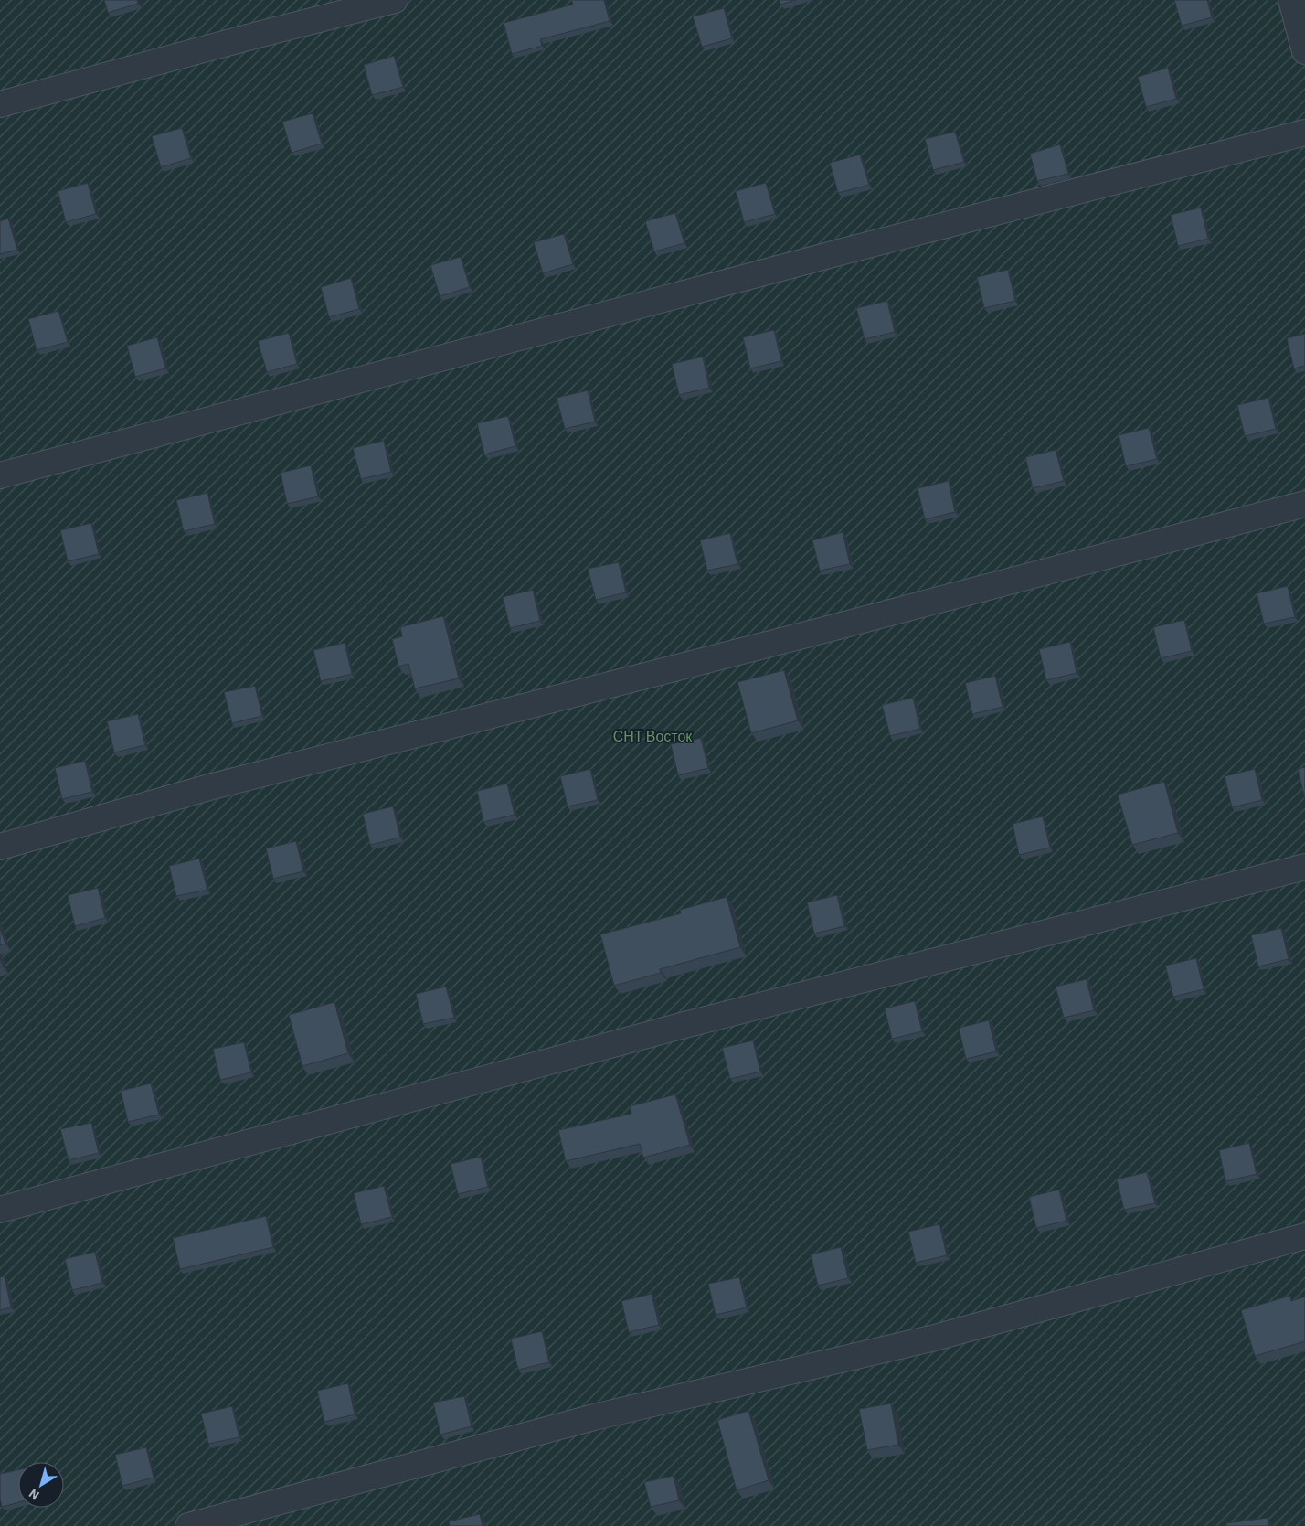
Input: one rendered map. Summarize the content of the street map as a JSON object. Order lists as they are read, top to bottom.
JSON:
{
  "parks": ["СНТ Восток"],
  "north": "bottom left"
}
